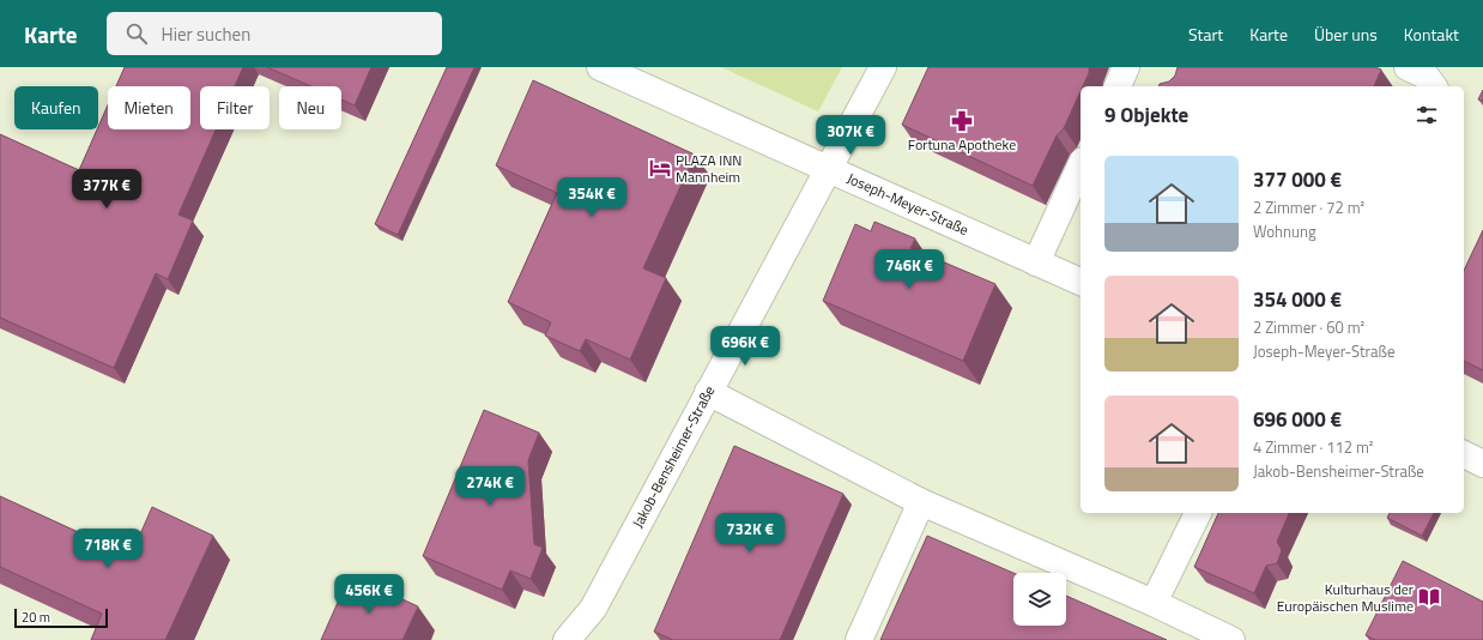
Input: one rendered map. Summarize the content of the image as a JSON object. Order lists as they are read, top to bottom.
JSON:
{
  "streets": {
    "street": ["Joseph-Meyer-Straße", "Jakob-Bensheimer-Straße"]
  },
  "crossings": [
    ["Joseph-Meyer-Straße", "Jakob-Bensheimer-Straße"]
  ],
  "places": {
    "pharmacy": ["Fortuna Apotheke"],
    "hotel": ["PLAZA INN Mannheim"],
    "library": ["Kulturhaus der Europäischen Muslime"]
  },
  "scale_bar": "20 m",
  "page": {
    "header": "Karte",
    "search": "Hier suchen",
    "nav": [
      "Start",
      "Karte",
      "Über uns",
      "Kontakt"
    ],
    "chip": [
      "Kaufen",
      "Mieten",
      "Filter",
      "Neu"
    ],
    "heading": "9 Objekte",
    "price": [
      "307K €",
      "377K €",
      "354K €",
      "746K €",
      "696K €",
      "274K €",
      "732K €",
      "718K €",
      "456K €"
    ],
    "list": [
      {
        "name": "377 000 €",
        "note": "2 Zimmer · 72 m² · Wohnung"
      },
      {
        "name": "354 000 €",
        "note": "2 Zimmer · 60 m² · Joseph-Meyer-Straße"
      },
      {
        "name": "696 000 €",
        "note": "4 Zimmer · 112 m² · Jakob-Bensheimer-Straße"
      }
    ],
    "scale": "20 m"
  }
}
